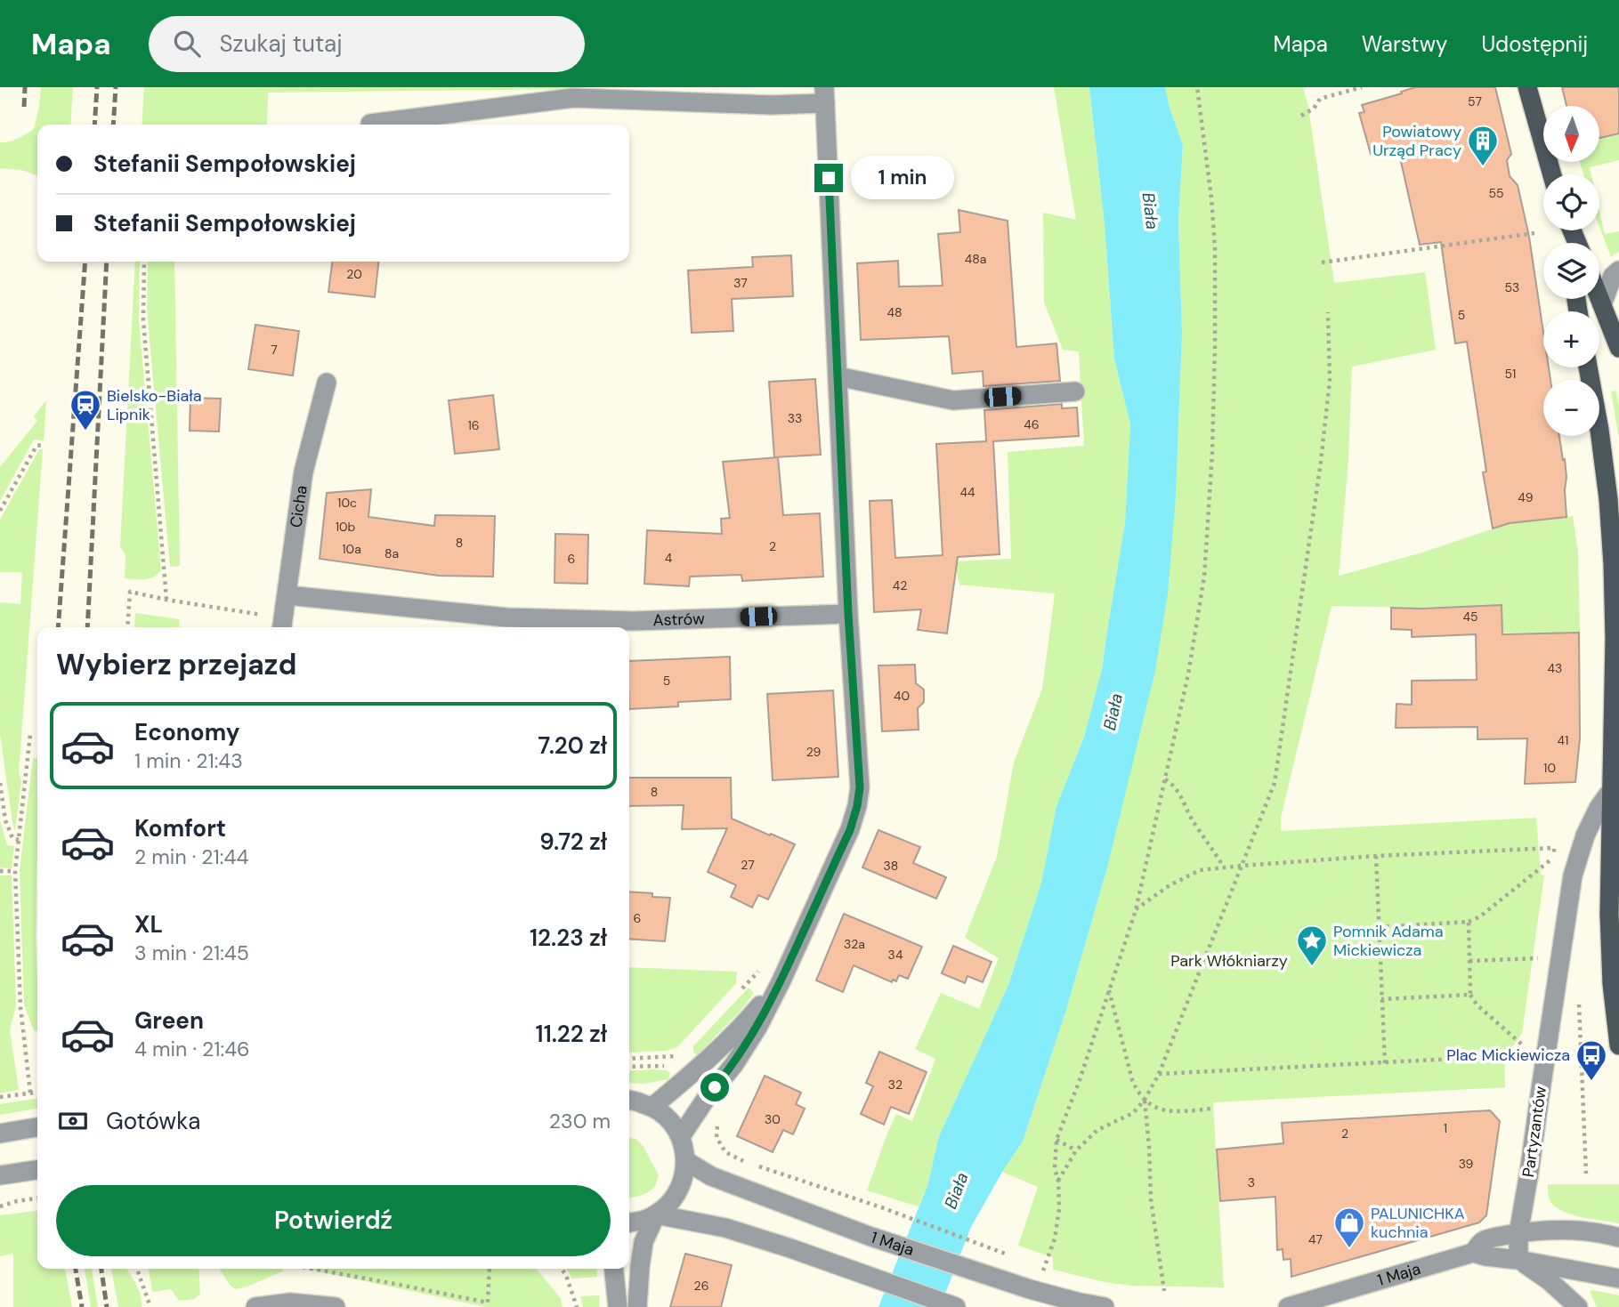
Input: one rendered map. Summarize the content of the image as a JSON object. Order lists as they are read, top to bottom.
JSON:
{
  "streets": {
    "street": [
      "Cicha",
      "Astrów",
      "Partyzantów",
      "1 Maja"
    ]
  },
  "crossings": [
    ["Cicha", "Astrów"],
    ["Partyzantów", "1 Maja"]
  ],
  "water": ["Biała"],
  "parks": ["Park Włókniarzy"],
  "places": {
    "building": ["Powiatowy Urząd Pracy"],
    "station": ["Bielsko-Biała Lipnik"],
    "place": ["Pomnik Adama Mickiewicza"],
    "bus stop": ["Plac Mickiewicza"],
    "shop": ["PALUNICHKA kuchnia"]
  },
  "house_numbers": [
    "57",
    "55",
    "48a",
    "20",
    "37",
    "53",
    "48",
    "5",
    "7",
    "51",
    "33",
    "46",
    "16",
    "44",
    "49",
    "10c",
    "10b",
    "8",
    "2",
    "10a",
    "8a",
    "4",
    "6",
    "42",
    "45",
    "43",
    "5",
    "40",
    "41",
    "29",
    "10",
    "8",
    "27",
    "38",
    "6",
    "32a",
    "34",
    "32",
    "30",
    "1",
    "2",
    "39",
    "3",
    "47",
    "26"
  ],
  "north": "bottom",
  "page": {
    "header": "Mapa",
    "search": "Szukaj tutaj",
    "nav": ["Mapa", "Warstwy", "Udostępnij"],
    "map_buttons": ["+", "−"],
    "banner": ["Stefanii Sempołowskiej", "Stefanii Sempołowskiej"],
    "bubble": "1 min",
    "heading": "Wybierz przejazd",
    "list": [
      {
        "name": "Economy",
        "note": "1 min · 21:43",
        "value": "7.20 zł"
      },
      {
        "name": "Komfort",
        "note": "2 min · 21:44",
        "value": "9.72 zł"
      },
      {
        "name": "XL",
        "note": "3 min · 21:45",
        "value": "12.23 zł"
      },
      {
        "name": "Green",
        "note": "4 min · 21:46",
        "value": "11.22 zł"
      }
    ],
    "pay": ["Gotówka", "230 m"],
    "buttons": "Potwierdź"
  }
}
